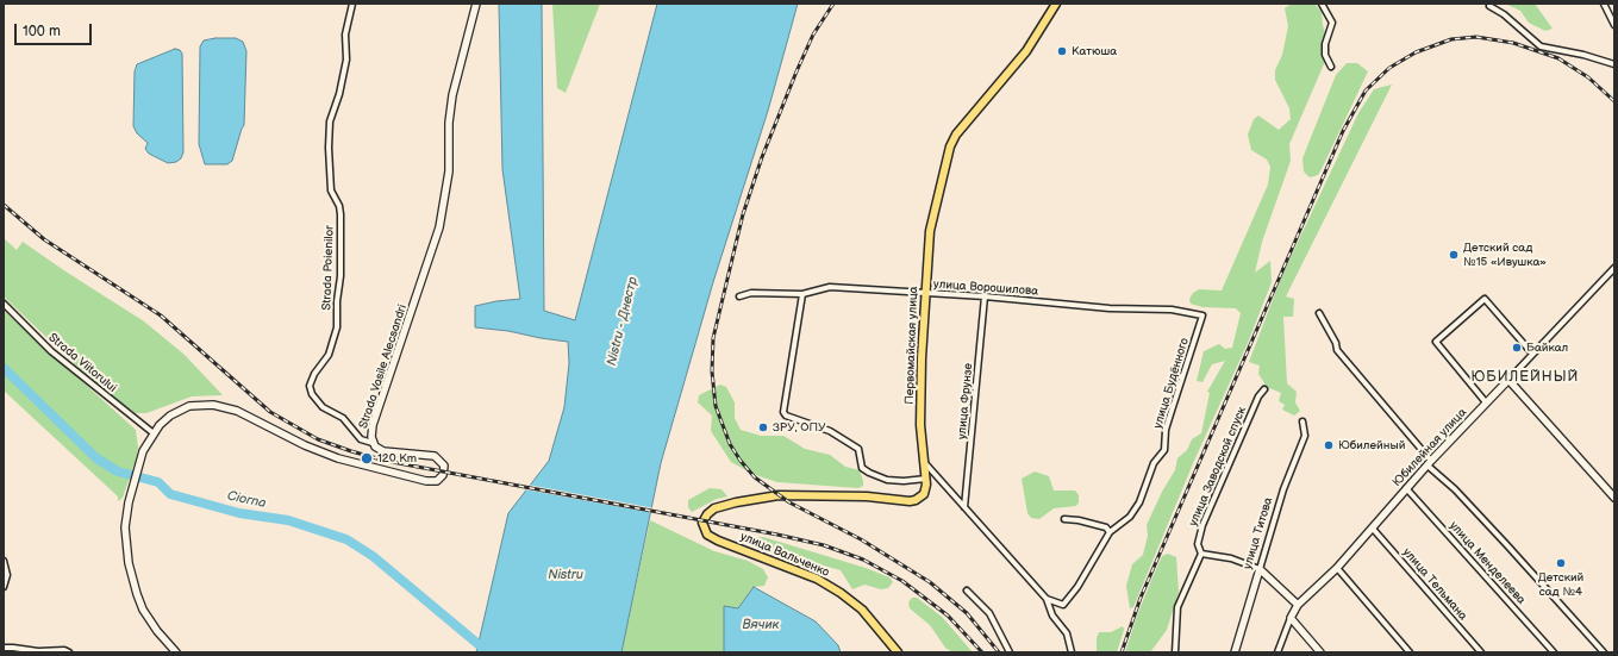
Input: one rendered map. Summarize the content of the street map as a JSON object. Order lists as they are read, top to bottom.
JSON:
{
  "streets": {
    "main road": [
      "Первомайская улица",
      "Strada Vasile Alecsandri",
      "Юбилейная улица",
      "улица Титова",
      "улица Вальченко"
    ],
    "street": [
      "Strada Poienilor",
      "улица Ворошилова",
      "Strada Viitorului",
      "улица Будённого",
      "улица Фрунзе",
      "улица Заводской спуск",
      "улица Менделеева",
      "улица Тельмана"
    ]
  },
  "crossings": [
    ["Strada Poienilor", "Strada Vasile Alecsandri"],
    ["улица Ворошилова", "Первомайская улица"],
    ["улица Ворошилова", "улица Будённого"],
    ["улица Ворошилова", "улица Фрунзе"],
    ["Первомайская улица", "улица Вальченко"],
    ["Strada Viitorului", "Strada Vasile Alecsandri"],
    ["Юбилейная улица", "улица Менделеева"],
    ["Юбилейная улица", "улица Тельмана"]
  ],
  "districts": ["ЮБИЛЕЙНЫЙ"],
  "water": [
    "Nistru - Днестр",
    "Ciorna",
    "Nistru",
    "Вячик"
  ],
  "places": [
    "Катюша",
    "Детский сад №15 «Ивушка»",
    "Байкал",
    "ЗРУ, ОПУ",
    "Юбилейный",
    "120 Km",
    "Детский сад №4"
  ],
  "scale_bar": "100 m"
}
